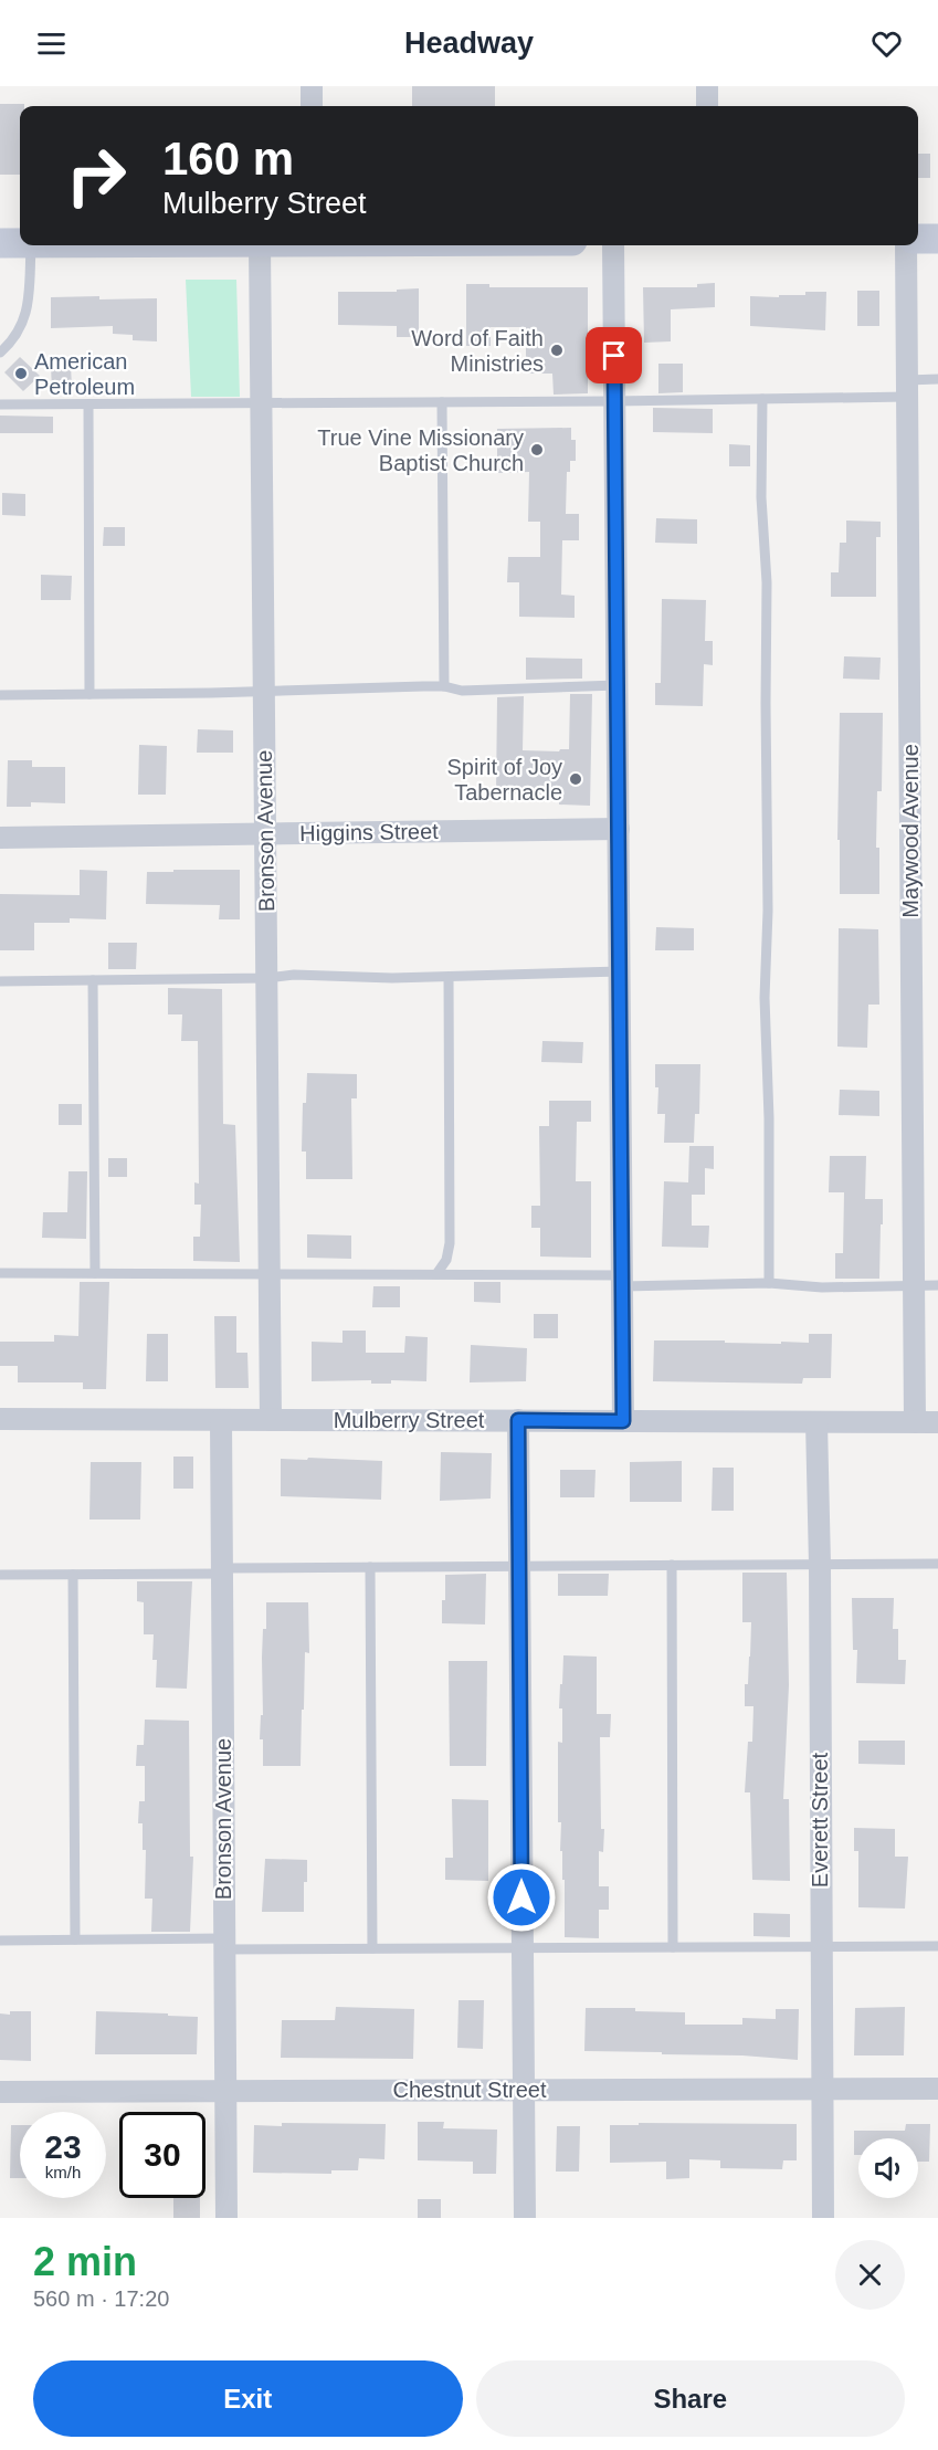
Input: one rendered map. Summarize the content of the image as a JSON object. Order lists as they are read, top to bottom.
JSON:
{
  "streets": {
    "street": [
      "Bronson Avenue",
      "Maywood Avenue",
      "Higgins Street",
      "Mulberry Street",
      "Everett Street",
      "Chestnut Street"
    ]
  },
  "crossings": [
    ["Bronson Avenue", "Higgins Street"],
    ["Bronson Avenue", "Mulberry Street"],
    ["Bronson Avenue", "Chestnut Street"],
    ["Maywood Avenue", "Mulberry Street"],
    ["Mulberry Street", "Everett Street"],
    ["Everett Street", "Chestnut Street"]
  ],
  "places": [
    "Word of Faith Ministries",
    "American Petroleum",
    "True Vine Missionary Baptist Church",
    "Spirit of Joy Tabernacle"
  ],
  "page": {
    "header": "Headway",
    "turn": ["160 m", "Mulberry Street"],
    "speed": "23 km/h",
    "limit": "30",
    "heading": ["2 min", "560 m · 17:20"],
    "buttons": ["Exit", "Share"]
  }
}
